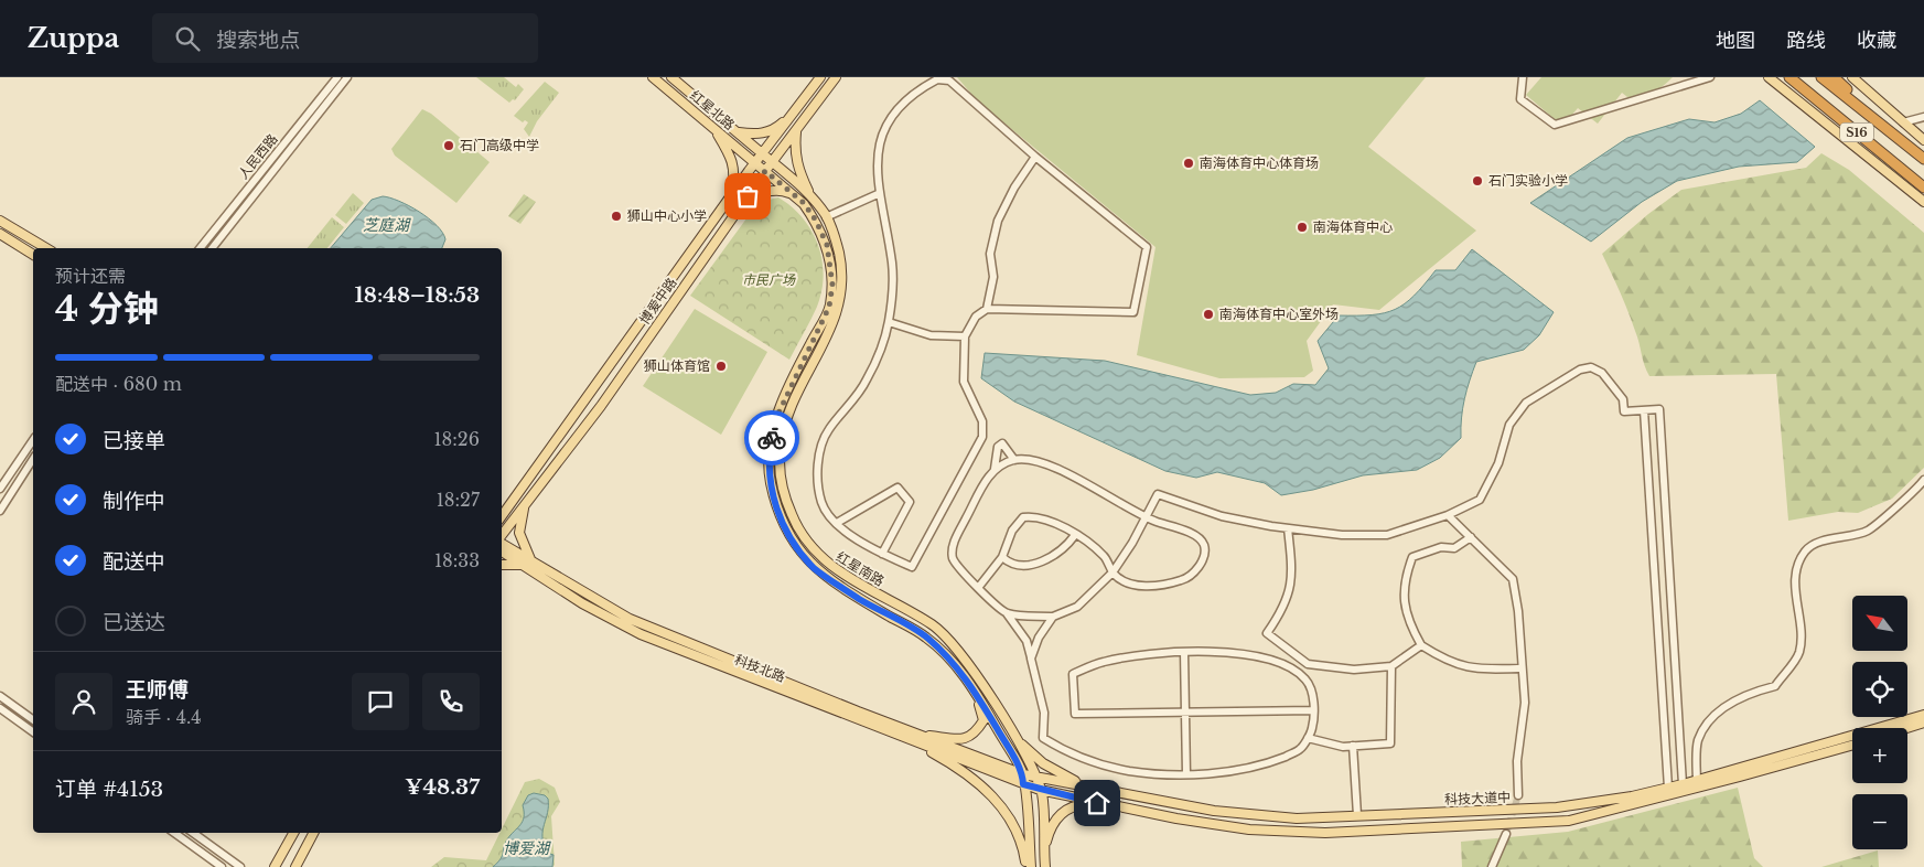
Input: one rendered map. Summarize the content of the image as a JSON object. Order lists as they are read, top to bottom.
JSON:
{
  "streets": {
    "highway": ["S16"],
    "main road": [
      "红星北路",
      "博爱中路",
      "红星南路",
      "科技北路",
      "科技大道中"
    ],
    "street": ["人民西路"]
  },
  "crossings": [
    ["红星北路", "博爱中路"],
    ["红星北路", "红星南路"],
    ["博爱中路", "红星南路"],
    ["红星南路", "科技大道中"],
    ["科技北路", "科技大道中"]
  ],
  "water": ["芝庭湖", "博爱湖"],
  "parks": ["市民广场"],
  "places": [
    "石门高级中学",
    "南海体育中心体育场",
    "石门实验小学",
    "狮山中心小学",
    "南海体育中心",
    "南海体育中心室外场",
    "狮山体育馆"
  ],
  "north": "top left",
  "page": {
    "header": "Zuppa",
    "search": "搜索地点",
    "nav": ["地图", "路线", "收藏"],
    "heading": ["4 分钟", "预计还需", "18:48–18:53"],
    "panel": [
      "王师傅",
      "骑手 · 4.4",
      "订单 #4153",
      "¥48.37"
    ],
    "bar": "配送中 · 680 m",
    "list": [
      ["已接单", "18:26"],
      ["制作中", "18:27"],
      ["配送中", "18:33"],
      "已送达"
    ],
    "map_buttons": ["+", "−"]
  }
}
